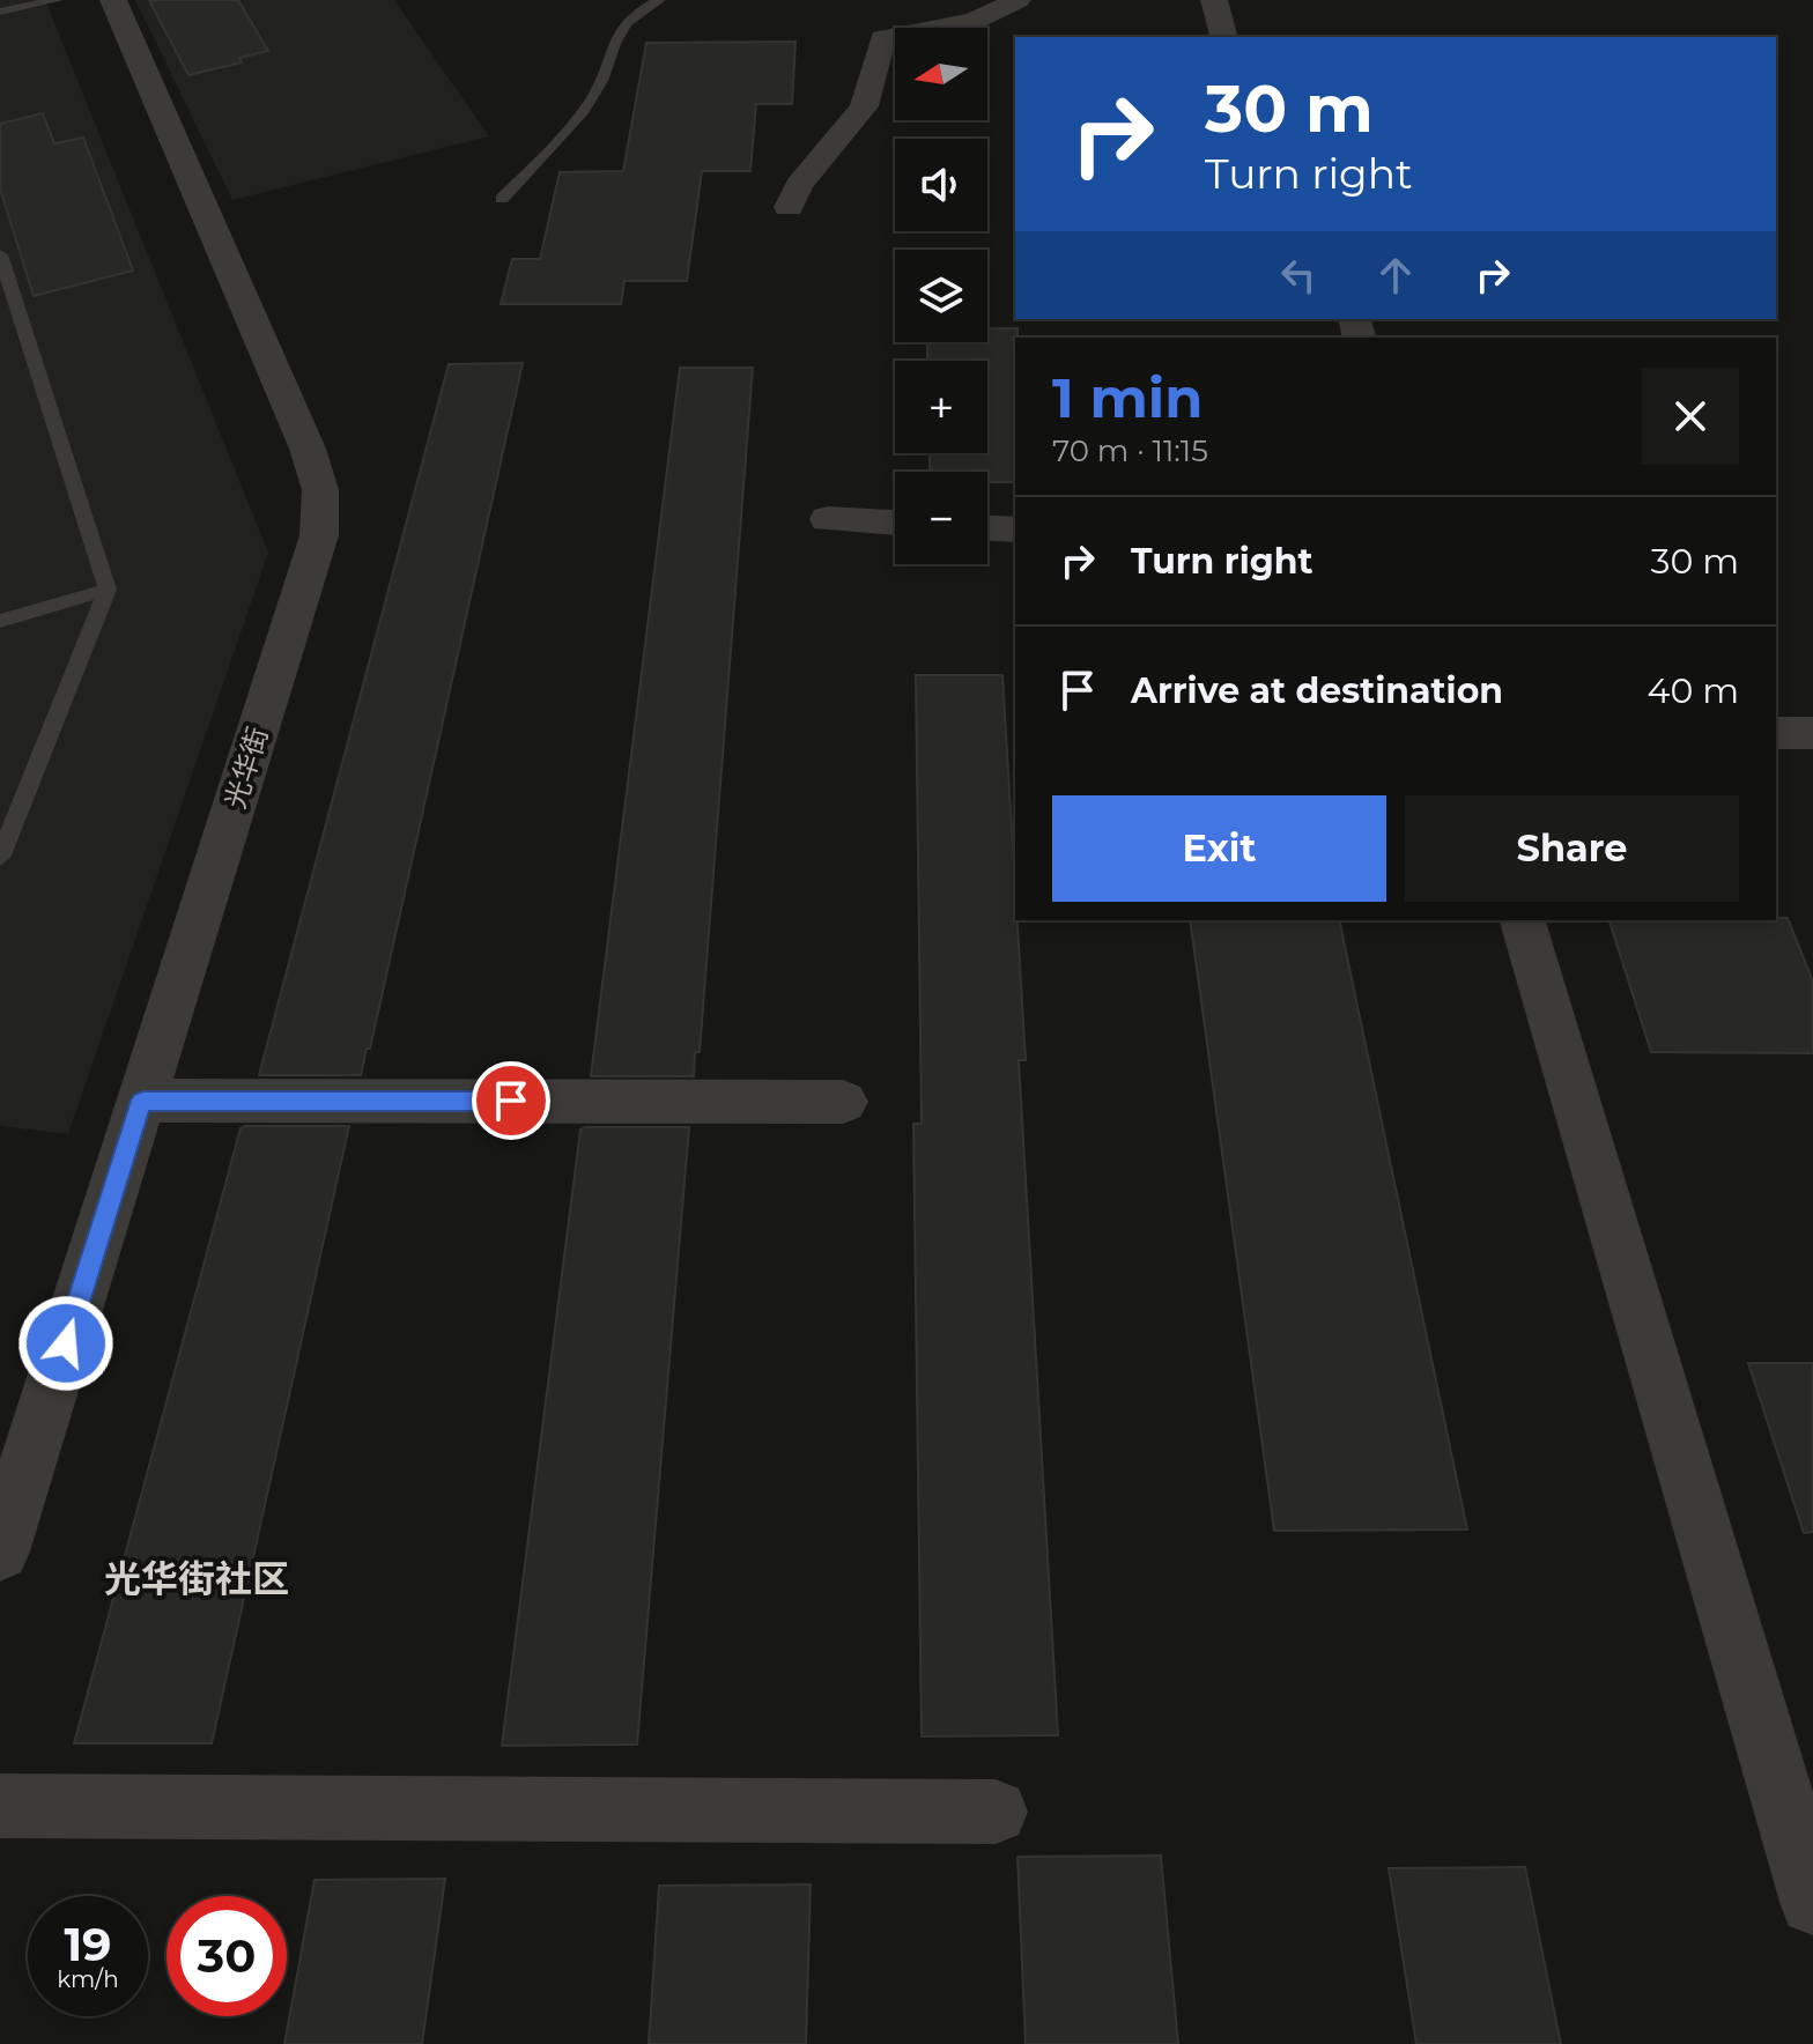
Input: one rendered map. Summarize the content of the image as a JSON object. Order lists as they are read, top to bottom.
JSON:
{
  "streets": {
    "street": ["光华街"]
  },
  "districts": ["光华街社区"],
  "north": "left",
  "page": {
    "map_buttons": ["+", "−"],
    "turn": ["30 m", "Turn right"],
    "heading": ["1 min", "70 m · 11:15"],
    "list": [
      {
        "name": "Turn right",
        "value": "30 m"
      },
      {
        "name": "Arrive at destination",
        "value": "40 m"
      }
    ],
    "buttons": ["Exit", "Share"],
    "speed": "19 km/h",
    "limit": "30"
  }
}
